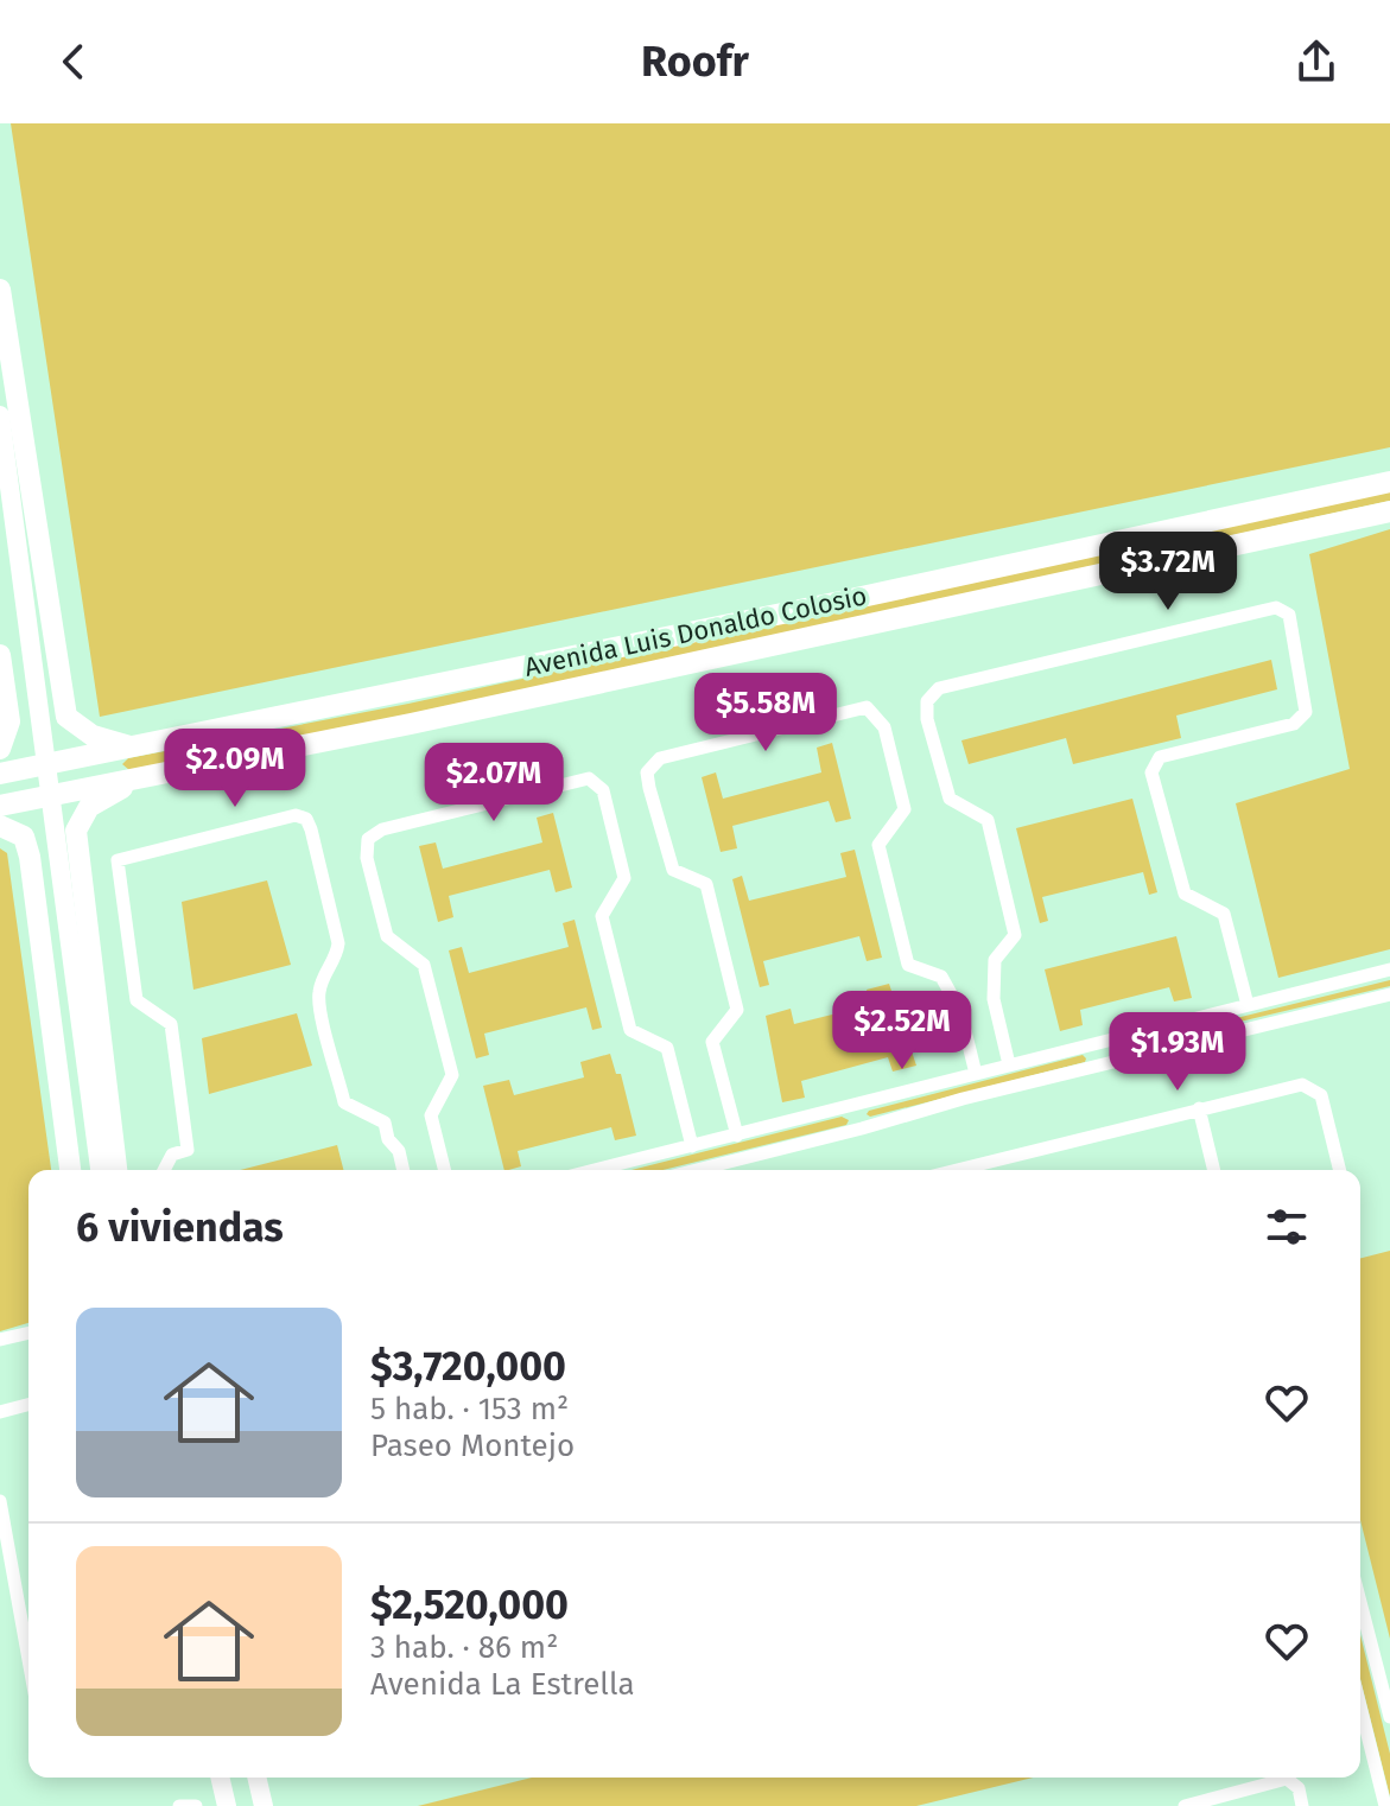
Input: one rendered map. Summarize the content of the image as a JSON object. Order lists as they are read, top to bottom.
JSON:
{
  "streets": {
    "main road": ["Avenida Luis Donaldo Colosio"]
  },
  "page": {
    "header": "Roofr",
    "price": [
      "$3.72M",
      "$5.58M",
      "$2.09M",
      "$2.07M",
      "$2.52M",
      "$1.93M"
    ],
    "heading": "6 viviendas",
    "list": [
      {
        "name": "$3,720,000",
        "note": "5 hab. · 153 m² · Paseo Montejo"
      },
      {
        "name": "$2,520,000",
        "note": "3 hab. · 86 m² · Avenida La Estrella"
      }
    ]
  }
}
